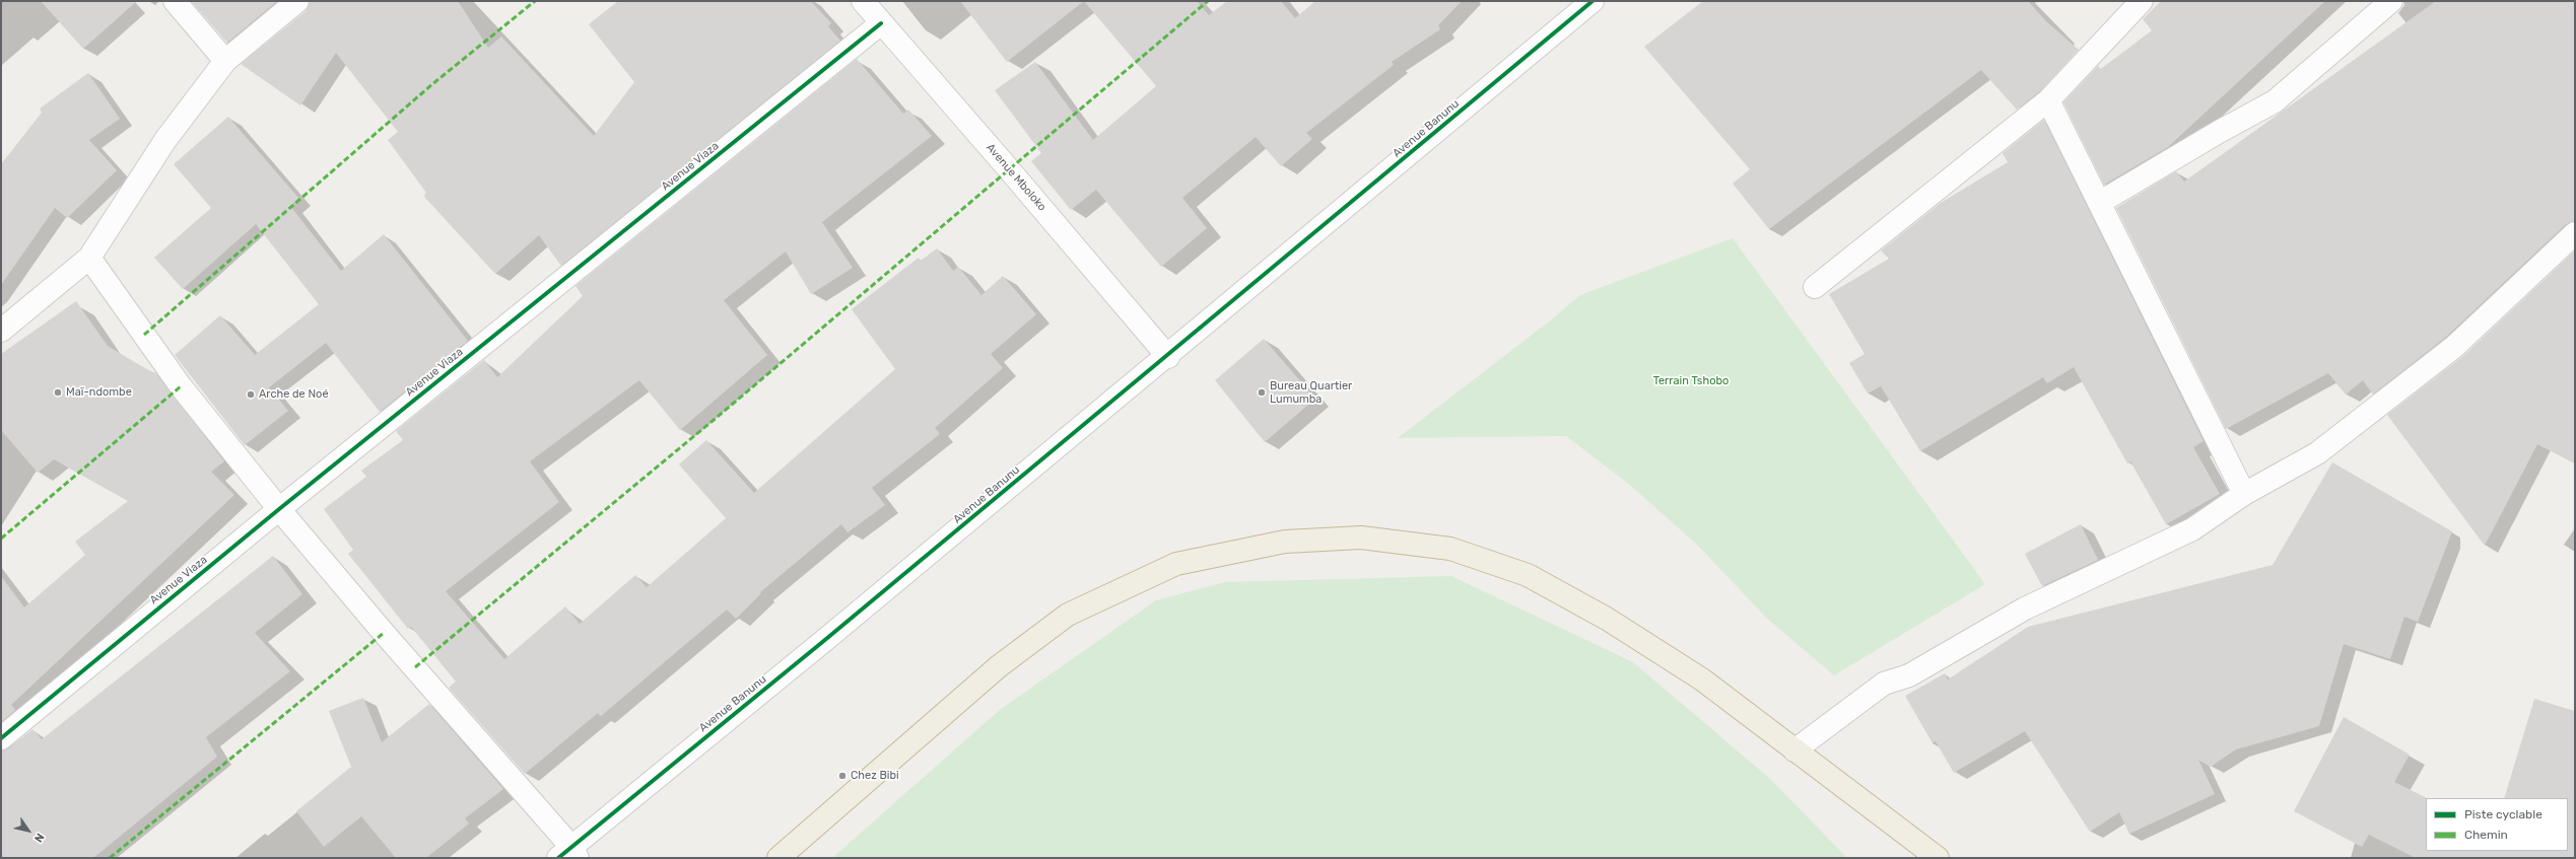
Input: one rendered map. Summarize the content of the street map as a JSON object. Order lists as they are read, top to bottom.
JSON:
{
  "streets": {
    "street": ["Avenue Banunu", "Avenue Viaza", "Avenue Mboloko"]
  },
  "crossings": [
    ["Avenue Banunu", "Avenue Mboloko"],
    ["Avenue Viaza", "Avenue Mboloko"]
  ],
  "parks": ["Terrain Tshobo"],
  "places": [
    "Maï-ndombe",
    "Bureau Quartier Lumumba",
    "Arche de Noé",
    "Chez Bibi"
  ],
  "legend": ["Piste cyclable", "Chemin"],
  "north": "bottom right"
}
